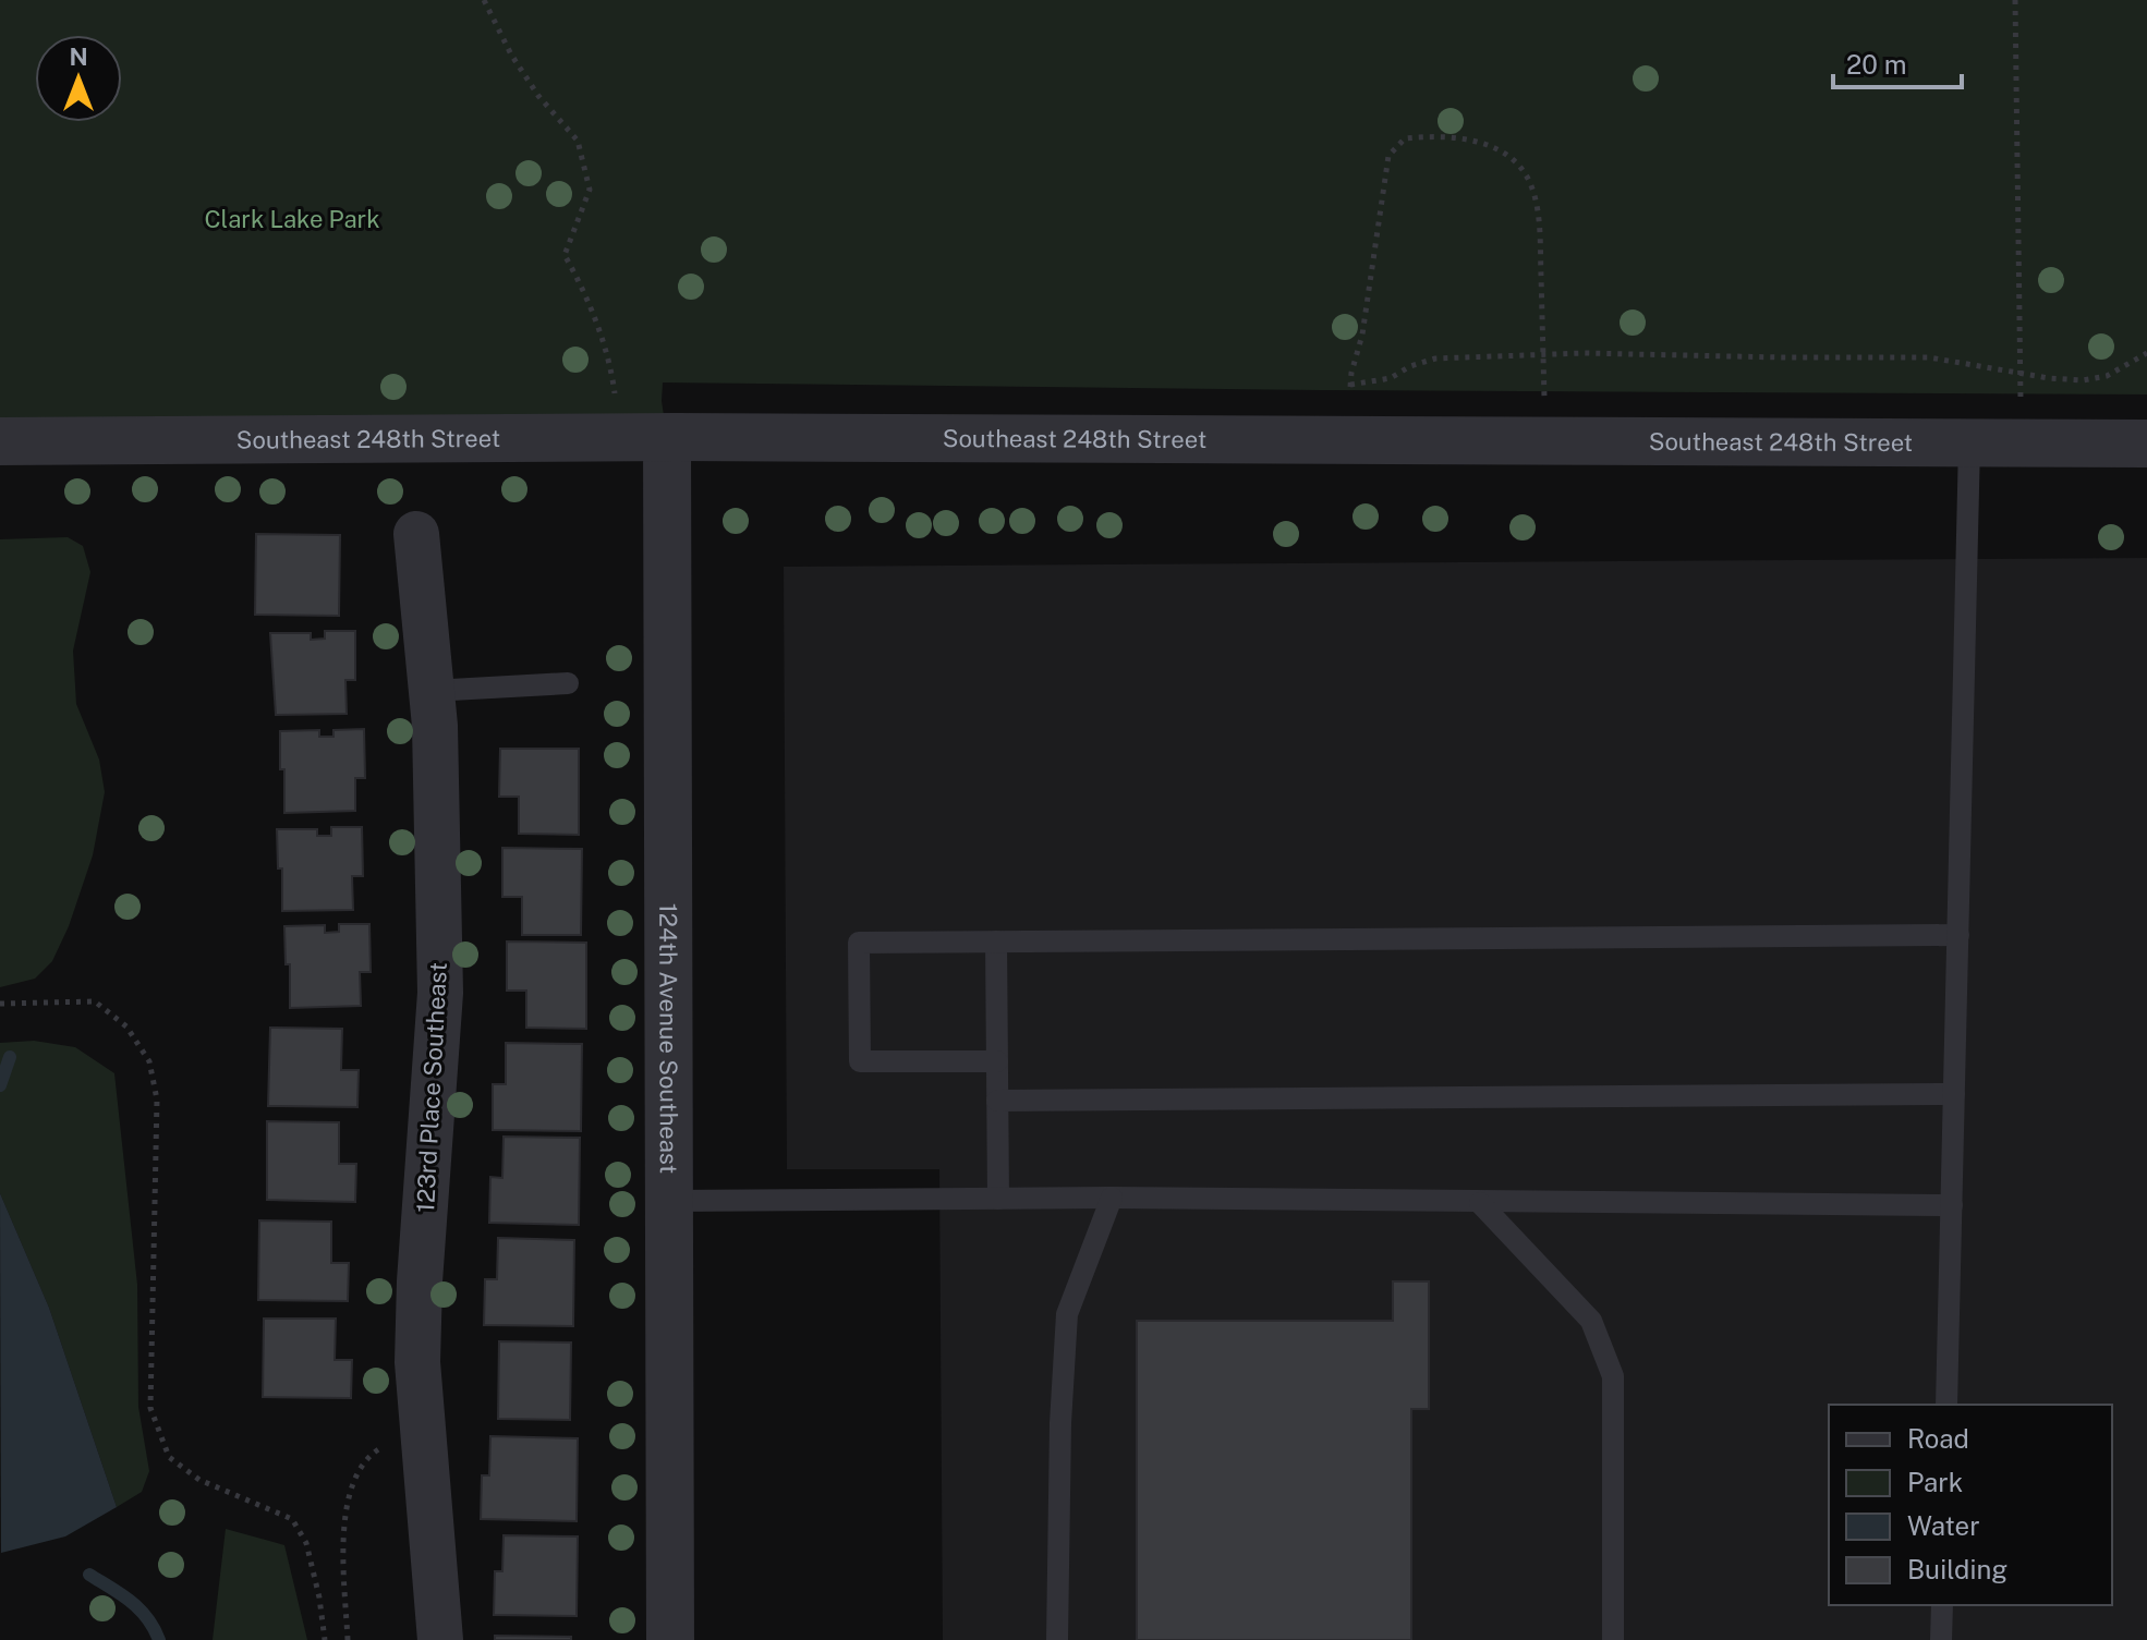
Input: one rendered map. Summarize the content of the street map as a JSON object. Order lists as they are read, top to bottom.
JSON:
{
  "streets": {
    "street": ["Southeast 248th Street", "124th Avenue Southeast", "123rd Place Southeast"]
  },
  "crossings": [
    ["Southeast 248th Street", "124th Avenue Southeast"]
  ],
  "parks": ["Clark Lake Park"],
  "legend": [
    "Road",
    "Park",
    "Water",
    "Building"
  ],
  "scale_bar": "20 m",
  "north": "top"
}
